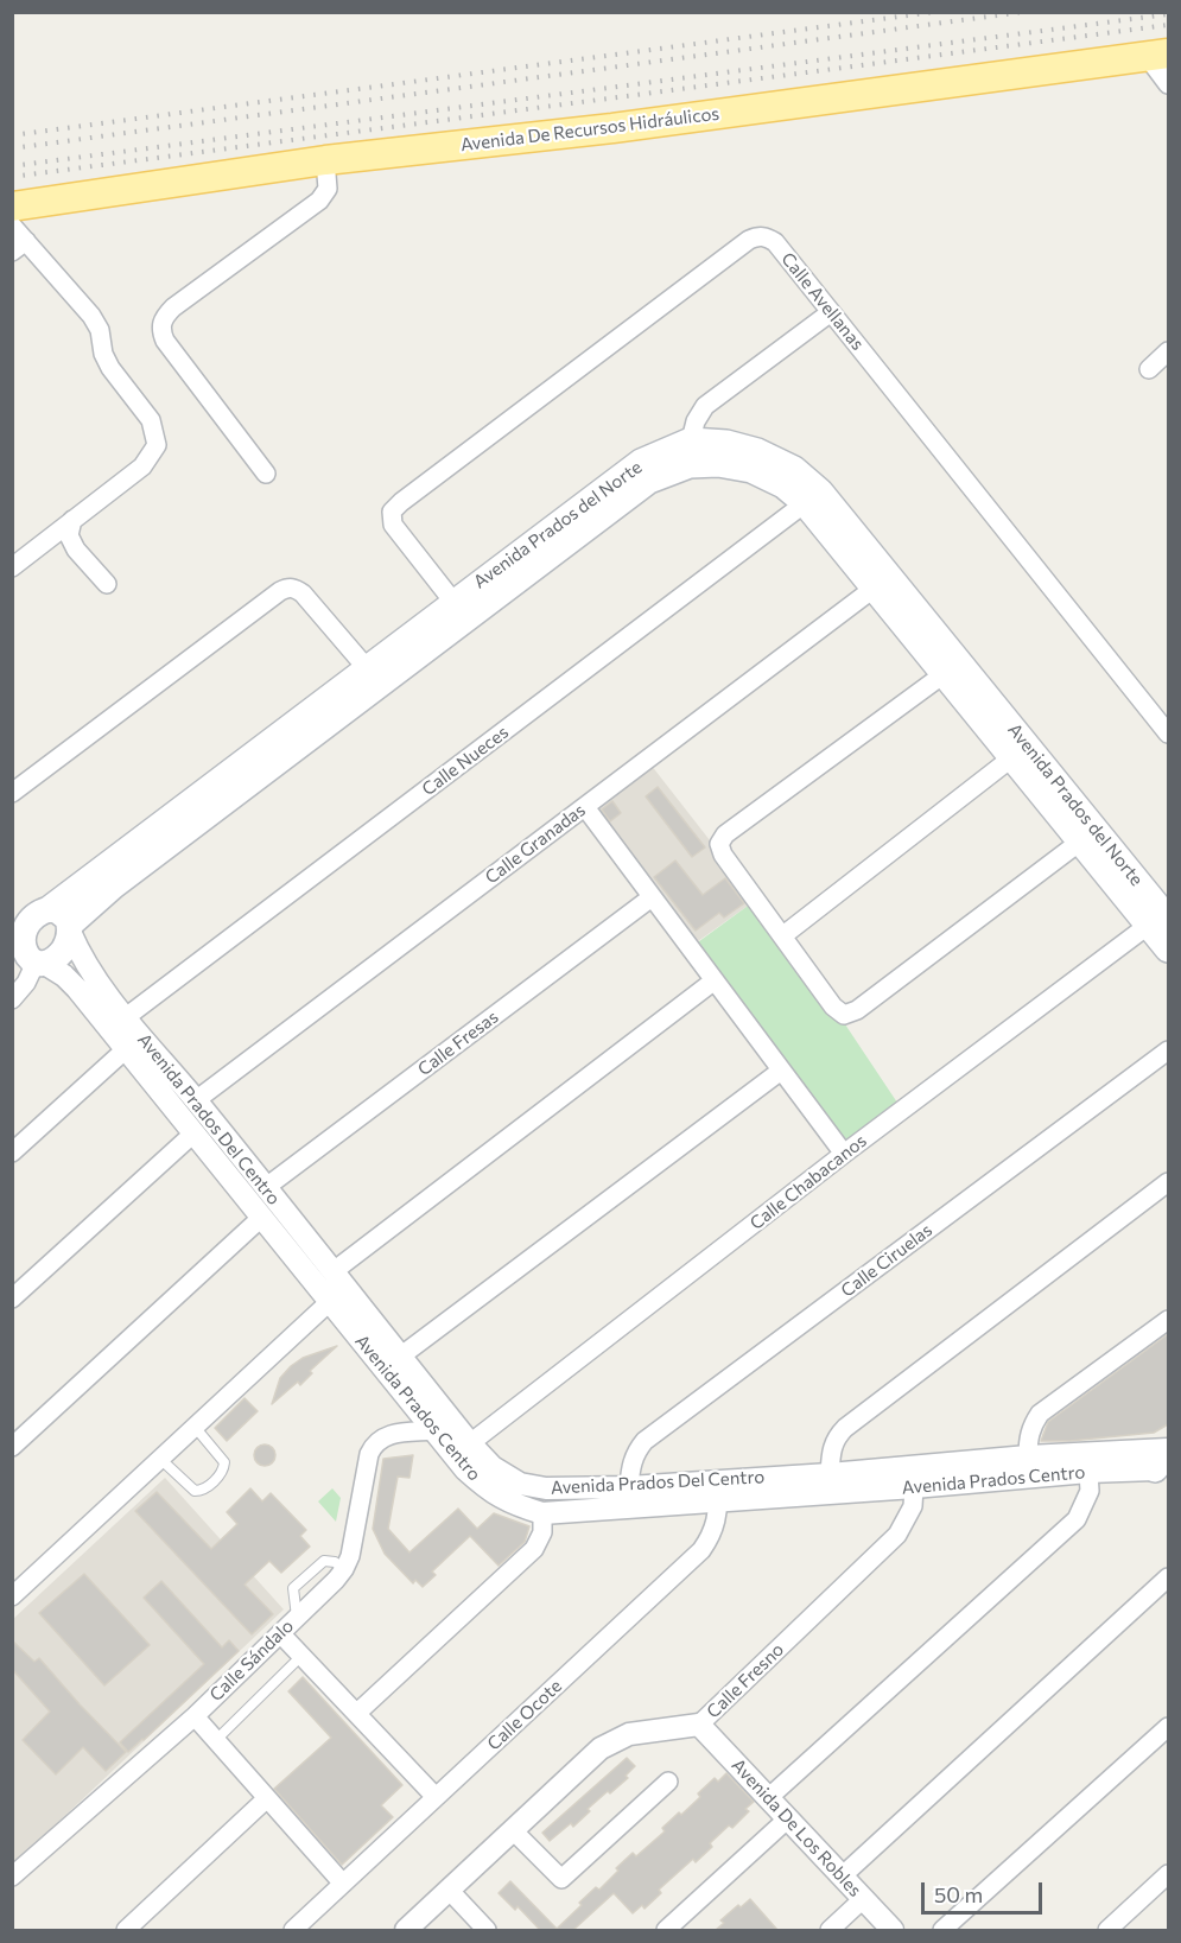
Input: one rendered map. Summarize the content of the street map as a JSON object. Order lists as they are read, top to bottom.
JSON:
{
  "streets": {
    "main road": ["Avenida De Recursos Hidráulicos", "Avenida Prados del Norte"],
    "street": [
      "Calle Avellanas",
      "Calle Nueces",
      "Calle Granadas",
      "Calle Fresas",
      "Avenida Prados Del Centro",
      "Calle Chabacanos",
      "Calle Ciruelas",
      "Avenida Prados Centro",
      "Calle Sándalo",
      "Calle Fresno",
      "Calle Ocote",
      "Avenida De Los Robles"
    ]
  },
  "crossings": [
    ["Calle Avellanas", "Avenida Prados del Norte"],
    ["Avenida Prados del Norte", "Calle Nueces"],
    ["Avenida Prados del Norte", "Calle Granadas"],
    ["Avenida Prados del Norte", "Avenida Prados Del Centro"],
    ["Avenida Prados del Norte", "Calle Chabacanos"],
    ["Avenida Prados del Norte", "Avenida Prados Centro"],
    ["Calle Nueces", "Avenida Prados Del Centro"],
    ["Calle Granadas", "Avenida Prados Del Centro"],
    ["Calle Fresas", "Avenida Prados Del Centro"],
    ["Avenida Prados Del Centro", "Calle Chabacanos"],
    ["Avenida Prados Del Centro", "Calle Ciruelas"],
    ["Avenida Prados Del Centro", "Avenida Prados Centro"],
    ["Avenida Prados Del Centro", "Calle Ocote"],
    ["Avenida Prados Centro", "Calle Sándalo"],
    ["Avenida Prados Centro", "Calle Fresno"],
    ["Avenida Prados Centro", "Calle Ocote"],
    ["Calle Fresno", "Avenida De Los Robles"]
  ],
  "scale_bar": "50 m"
}
